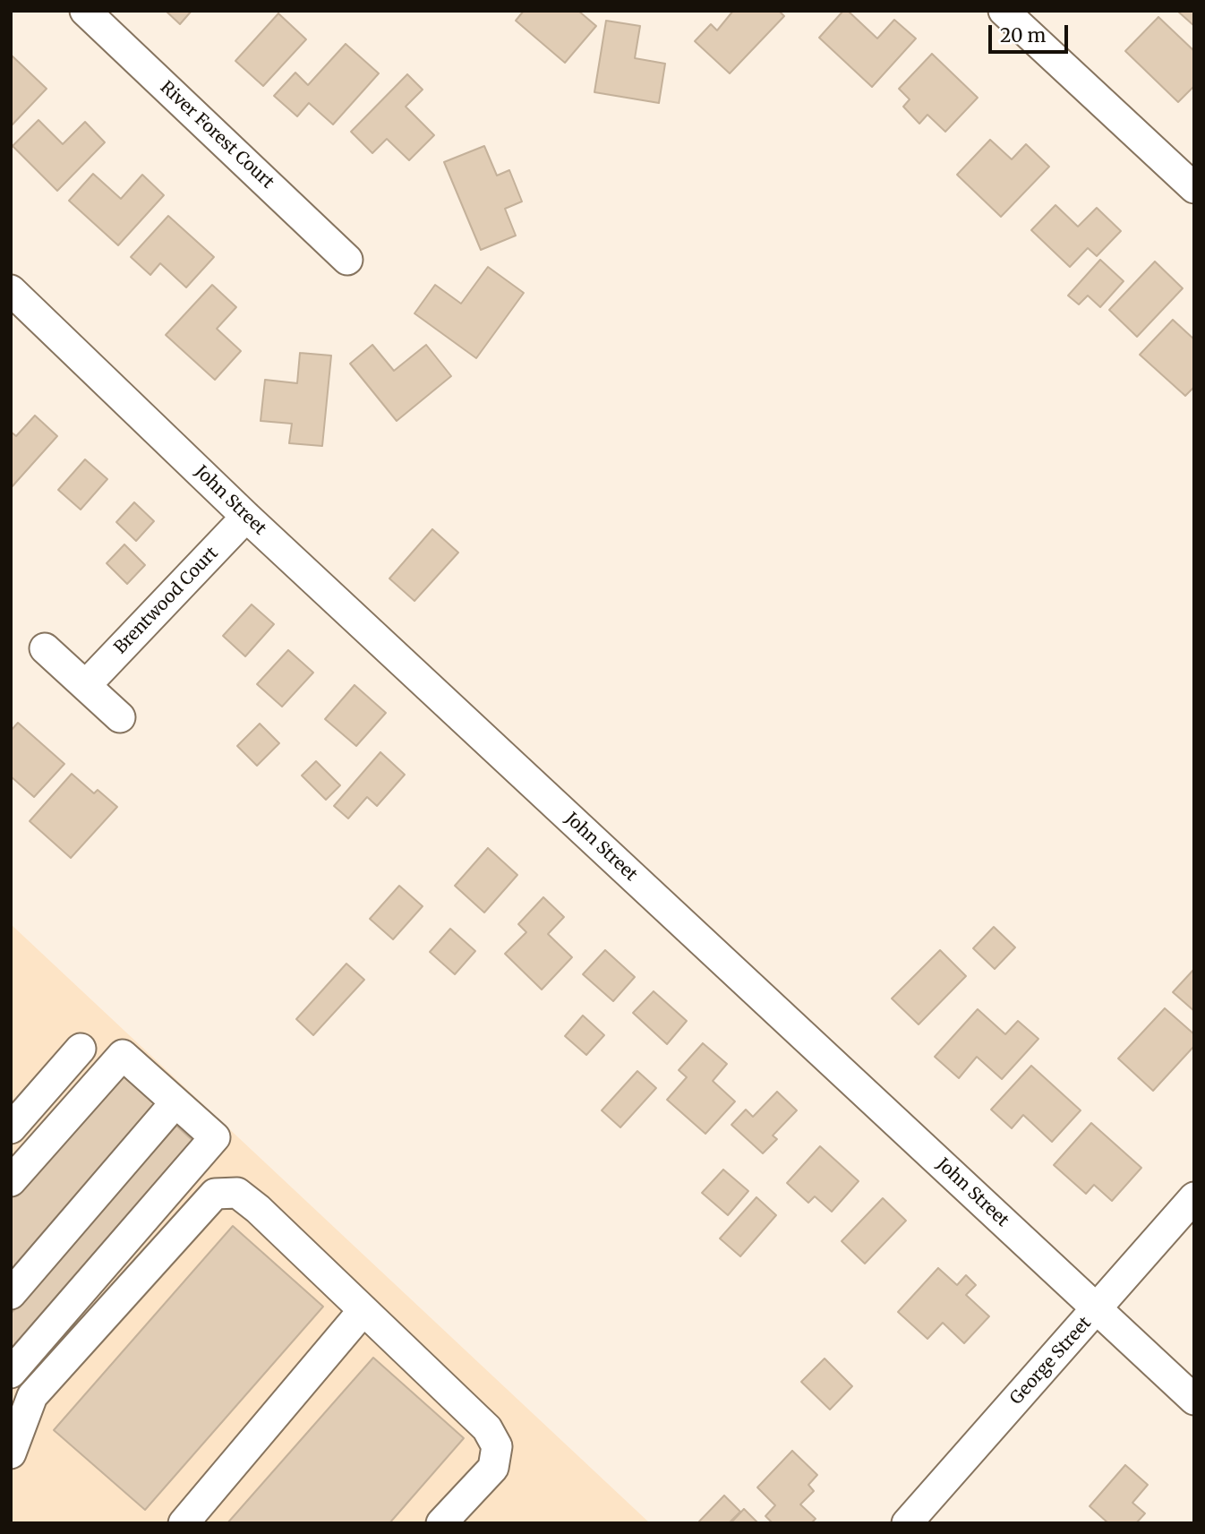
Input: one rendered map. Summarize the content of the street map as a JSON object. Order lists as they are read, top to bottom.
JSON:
{
  "streets": {
    "street": [
      "River Forest Court",
      "John Street",
      "Brentwood Court",
      "George Street"
    ]
  },
  "crossings": [
    ["John Street", "Brentwood Court"],
    ["John Street", "George Street"]
  ],
  "scale_bar": "20 m"
}
